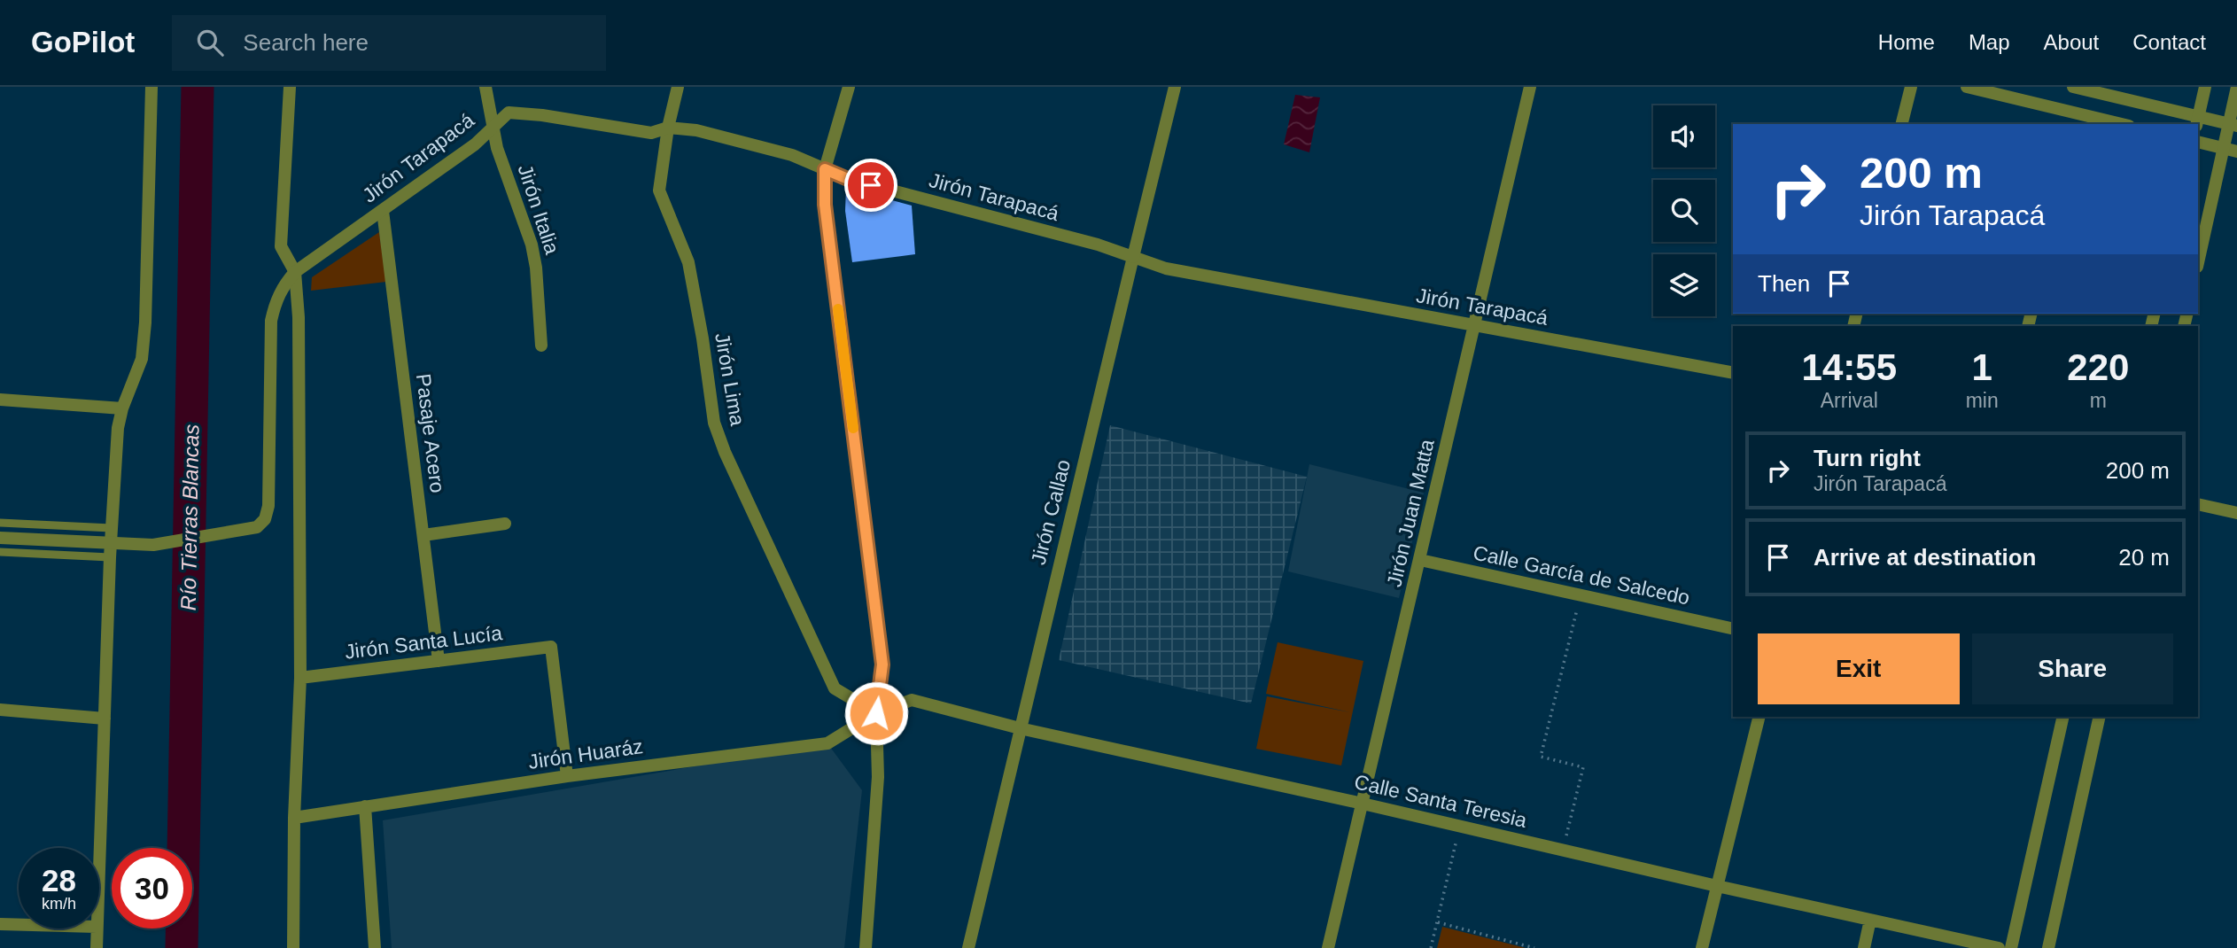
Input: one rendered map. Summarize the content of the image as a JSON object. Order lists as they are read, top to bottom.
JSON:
{
  "streets": {
    "street": [
      "Jirón Tarapacá",
      "Jirón Italia",
      "Jirón Lima",
      "Pasaje Acero",
      "Jirón Callao",
      "Jirón Juan Matta",
      "Calle García de Salcedo",
      "Jirón Santa Lucía",
      "Jirón Huaráz",
      "Calle Santa Teresia"
    ]
  },
  "crossings": [
    ["Jirón Tarapacá", "Jirón Italia"],
    ["Jirón Tarapacá", "Jirón Lima"],
    ["Jirón Tarapacá", "Pasaje Acero"],
    ["Jirón Tarapacá", "Jirón Callao"],
    ["Jirón Tarapacá", "Jirón Juan Matta"],
    ["Jirón Lima", "Jirón Huaráz"],
    ["Jirón Lima", "Calle Santa Teresia"],
    ["Pasaje Acero", "Jirón Santa Lucía"],
    ["Jirón Callao", "Calle Santa Teresia"],
    ["Jirón Juan Matta", "Calle García de Salcedo"],
    ["Jirón Juan Matta", "Calle Santa Teresia"],
    ["Jirón Santa Lucía", "Jirón Huaráz"],
    ["Jirón Huaráz", "Calle Santa Teresia"]
  ],
  "water": ["Río Tierras Blancas"],
  "page": {
    "header": "GoPilot",
    "search": "Search here",
    "nav": [
      "Home",
      "Map",
      "About",
      "Contact"
    ],
    "turn": ["200 m", "Jirón Tarapacá"],
    "then": "Then",
    "eta": [
      "14:55",
      "Arrival",
      "1",
      "min",
      "220",
      "m"
    ],
    "list": [
      {
        "name": "Turn right",
        "note": "Jirón Tarapacá",
        "value": "200 m"
      },
      {
        "name": "Arrive at destination",
        "value": "20 m"
      }
    ],
    "buttons": ["Exit", "Share"],
    "speed": "28 km/h",
    "limit": "30"
  }
}
